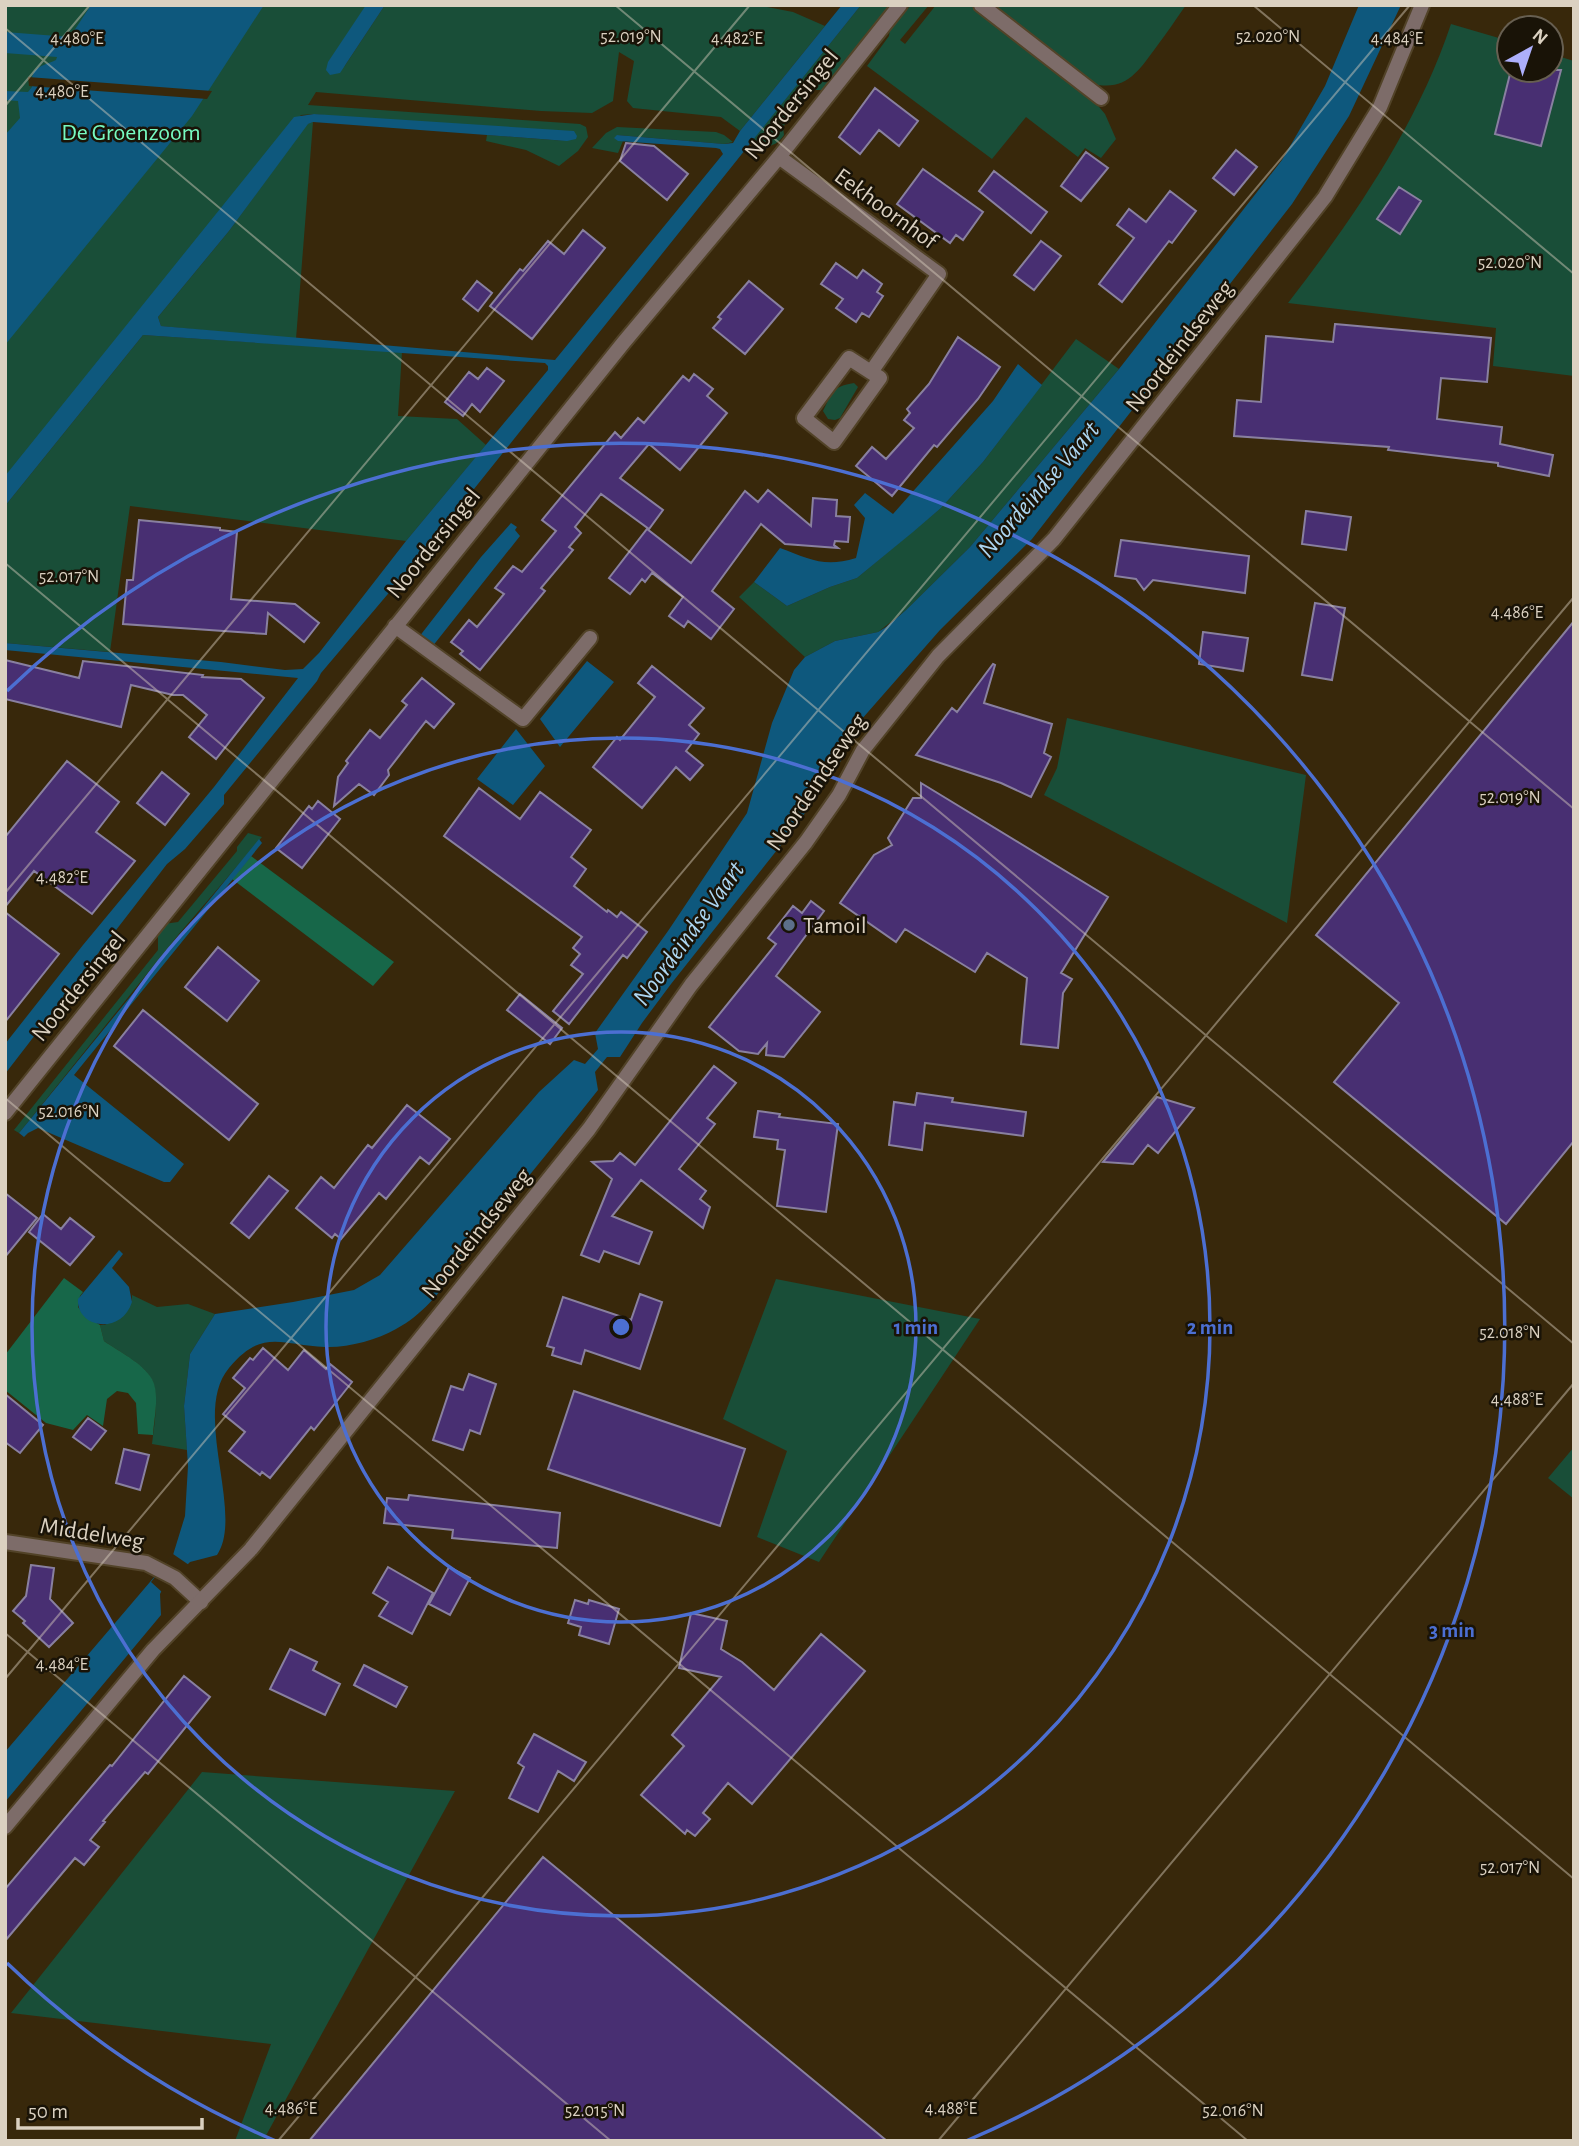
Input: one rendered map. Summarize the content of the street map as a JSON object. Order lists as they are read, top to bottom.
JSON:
{
  "streets": {
    "street": [
      "Noordersingel",
      "Eekhoornhof",
      "Noordeindseweg",
      "Middelweg"
    ]
  },
  "crossings": [
    ["Noordersingel", "Eekhoornhof"],
    ["Noordeindseweg", "Middelweg"]
  ],
  "water": ["Noordeindse Vaart"],
  "parks": ["De Groenzoom"],
  "places": ["Tamoil"],
  "scale_bar": "50 m",
  "north": "top right",
  "coordinates": [
    "52.019°N",
    "52.020°N",
    "4.480°E",
    "4.482°E",
    "4.484°E",
    "52.017°N",
    "4.486°E",
    "52.016°N",
    "52.018°N",
    "4.488°E",
    "52.015°N"
  ],
  "rings": ["1 min", "2 min", "3 min"]
}
